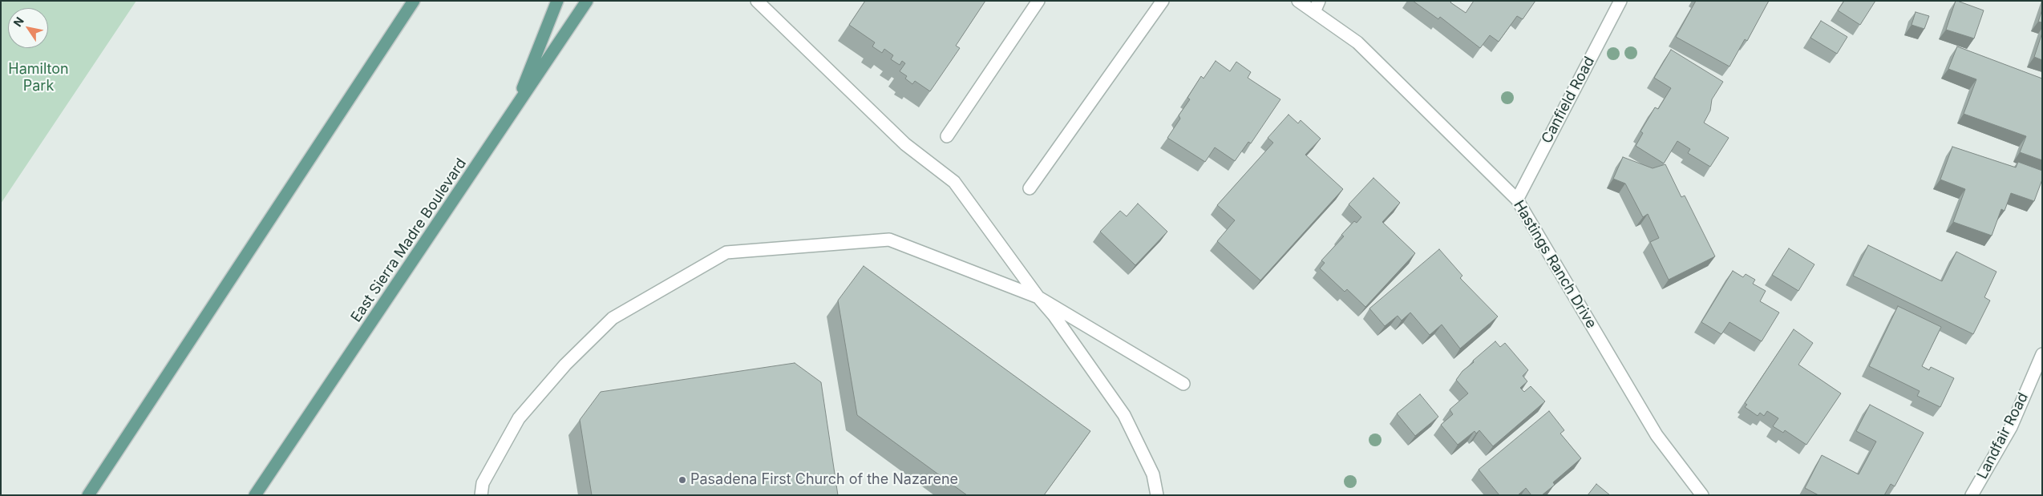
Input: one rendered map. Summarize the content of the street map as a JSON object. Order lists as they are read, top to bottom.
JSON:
{
  "streets": {
    "main road": ["East Sierra Madre Boulevard"],
    "street": ["Canfield Road", "Hastings Ranch Drive", "Landfair Road"]
  },
  "crossings": [
    ["Canfield Road", "Hastings Ranch Drive"]
  ],
  "parks": ["Hamilton Park"],
  "places": ["Pasadena First Church of the Nazarene"],
  "north": "top left"
}
